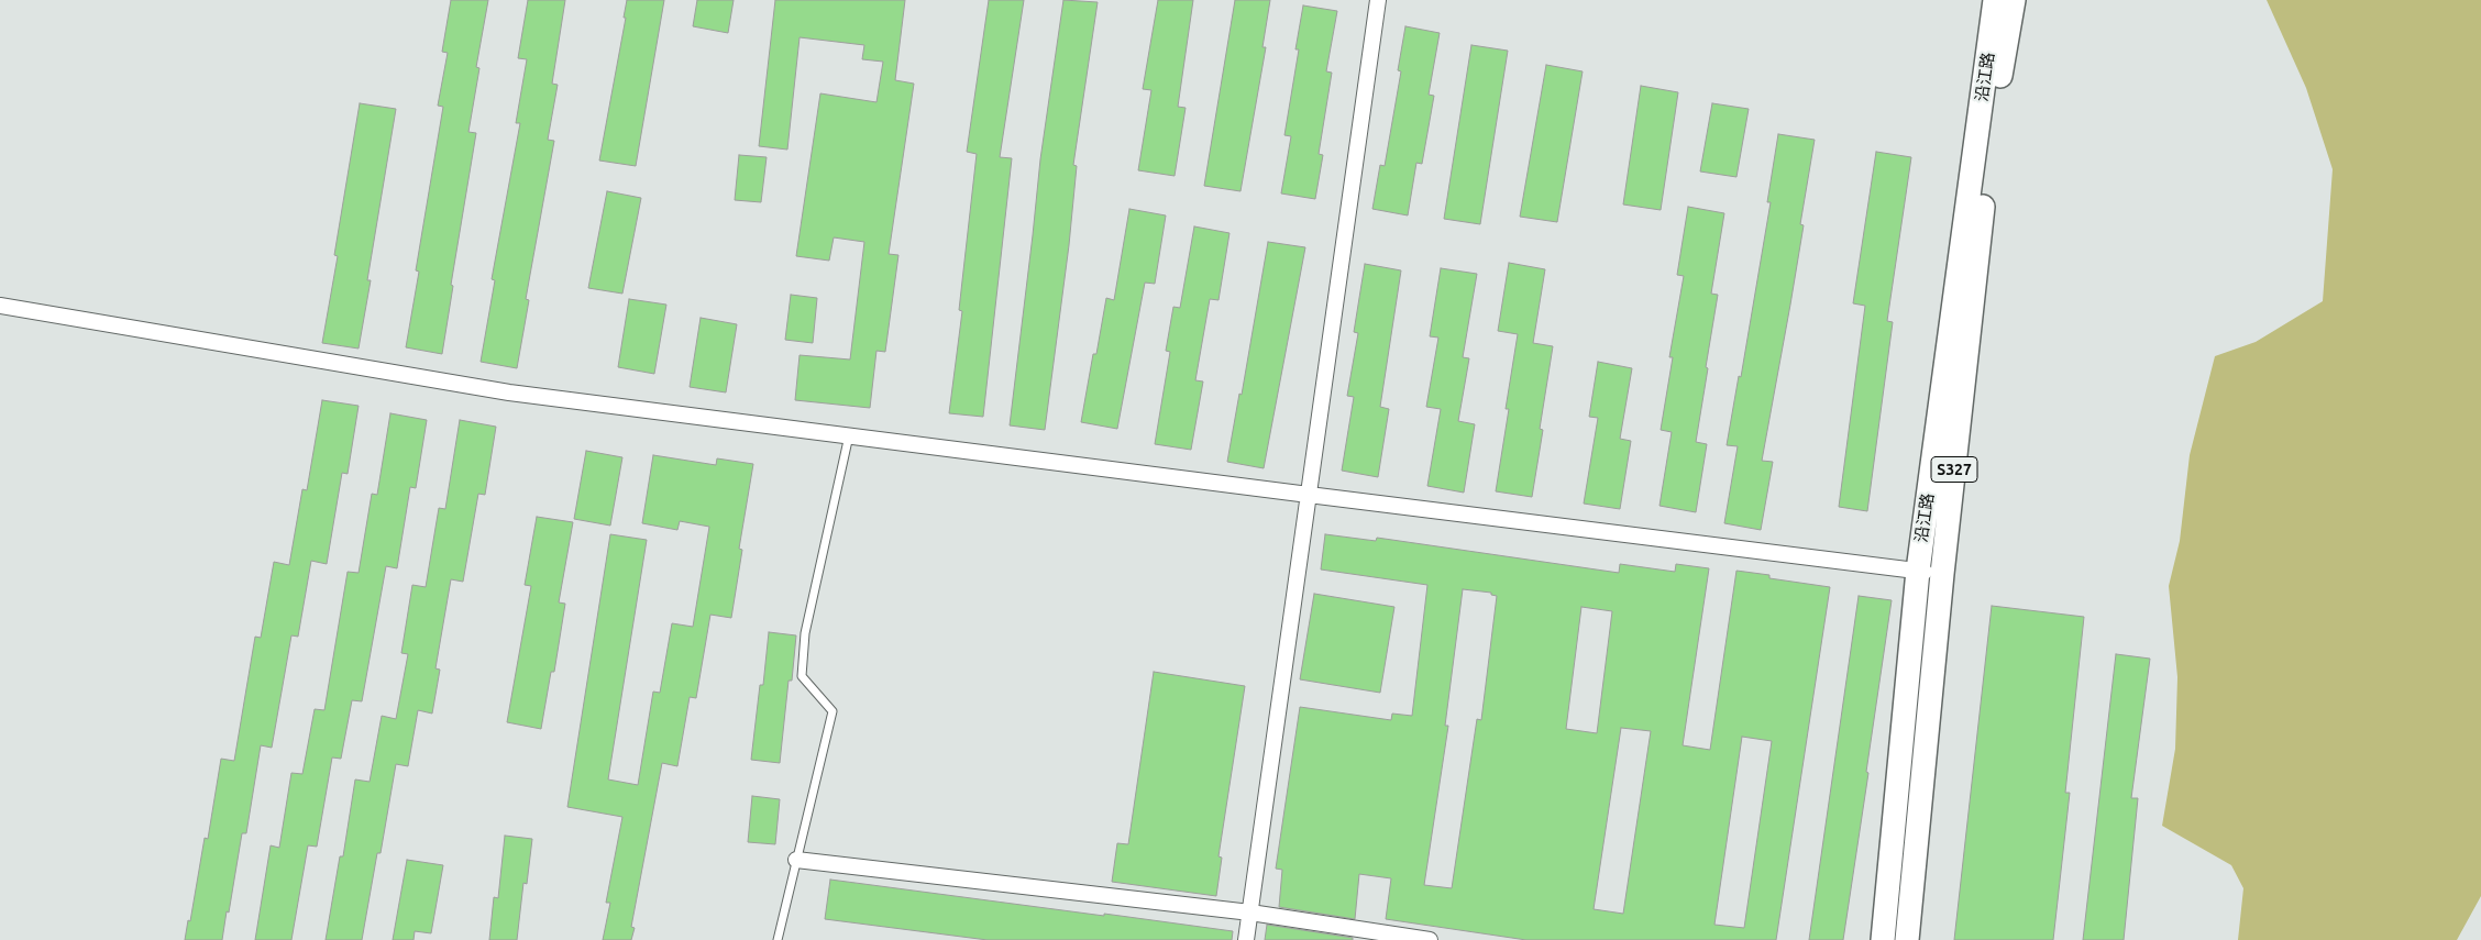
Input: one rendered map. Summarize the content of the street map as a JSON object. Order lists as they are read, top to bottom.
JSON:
{
  "streets": {
    "main road": ["沿江路", "S327"]
  }
}
